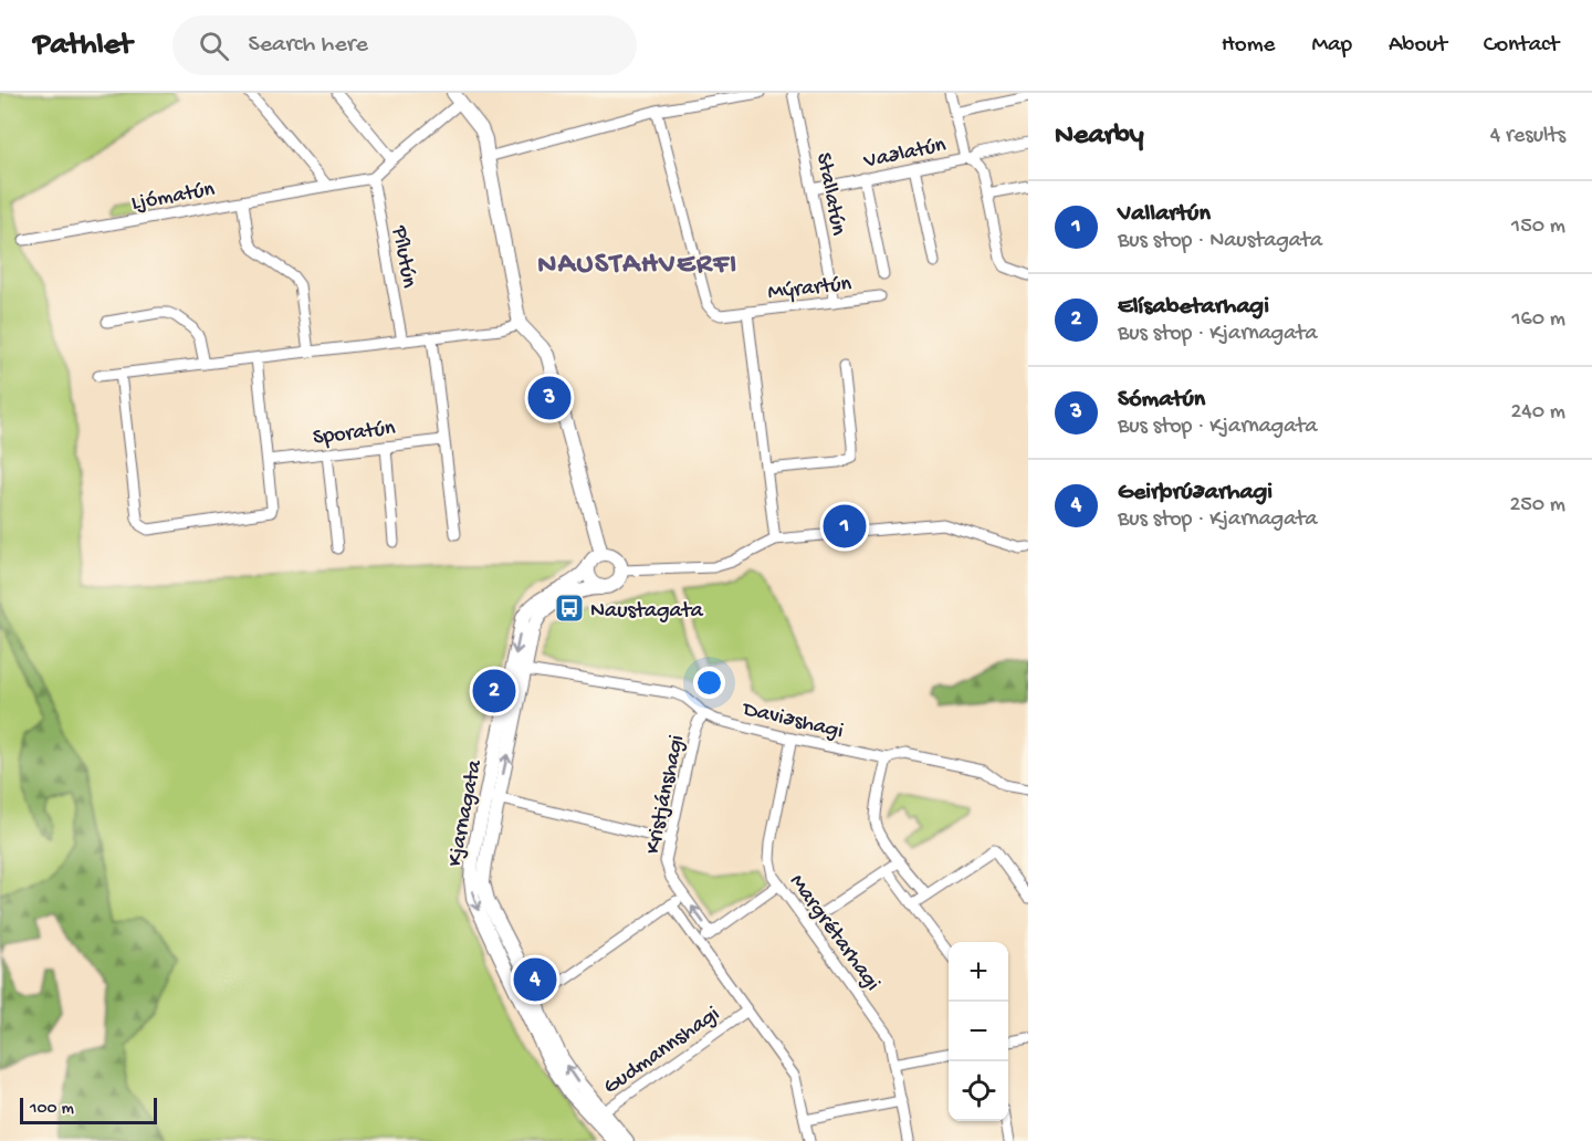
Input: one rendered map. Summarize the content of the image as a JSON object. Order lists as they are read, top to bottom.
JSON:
{
  "streets": {
    "street": [
      "Vaðlatún",
      "Ljómatún",
      "Stallatún",
      "Pílutún",
      "Mýrartún",
      "Sporatún",
      "Daviðshagi",
      "Kristjánshagi",
      "Kjarnagata",
      "Margrétarhagi",
      "Gudmannshagi"
    ]
  },
  "crossings": [
    ["Vaðlatún", "Stallatún"],
    ["Ljómatún", "Pílutún"],
    ["Stallatún", "Mýrartún"],
    ["Daviðshagi", "Kristjánshagi"],
    ["Daviðshagi", "Kjarnagata"],
    ["Daviðshagi", "Margrétarhagi"],
    ["Kjarnagata", "Gudmannshagi"]
  ],
  "districts": ["NAUSTAHVERFI"],
  "places": {
    "bus stop": ["Naustagata"]
  },
  "scale_bar": "100 m",
  "page": {
    "header": "Pathlet",
    "search": "Search here",
    "nav": [
      "Home",
      "Map",
      "About",
      "Contact"
    ],
    "heading": ["Nearby", "4 results"],
    "list": [
      {
        "mark": "1",
        "name": "Vallartún",
        "note": "Bus stop · Naustagata",
        "value": "150 m"
      },
      {
        "mark": "2",
        "name": "Elísabetarhagi",
        "note": "Bus stop · Kjarnagata",
        "value": "160 m"
      },
      {
        "mark": "3",
        "name": "Sómatún",
        "note": "Bus stop · Kjarnagata",
        "value": "240 m"
      },
      {
        "mark": "4",
        "name": "Geirþrúðarhagi",
        "note": "Bus stop · Kjarnagata",
        "value": "250 m"
      }
    ],
    "pins": [
      "3",
      "1",
      "2",
      "4"
    ],
    "map_buttons": ["+", "−"],
    "scale": "100 m"
  }
}
